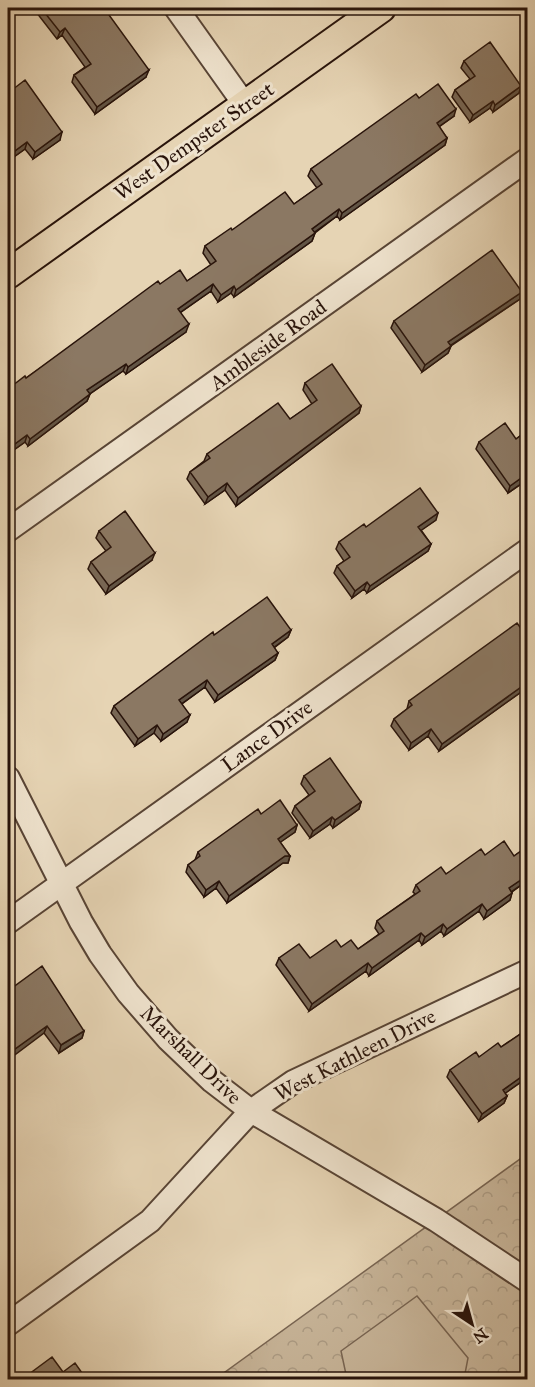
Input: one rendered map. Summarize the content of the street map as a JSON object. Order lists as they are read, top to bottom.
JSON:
{
  "streets": {
    "main road": ["West Dempster Street"],
    "street": [
      "Ambleside Road",
      "Lance Drive",
      "Marshall Drive",
      "West Kathleen Drive"
    ]
  },
  "crossings": [
    ["Lance Drive", "Marshall Drive"],
    ["Marshall Drive", "West Kathleen Drive"]
  ],
  "north": "bottom right"
}
